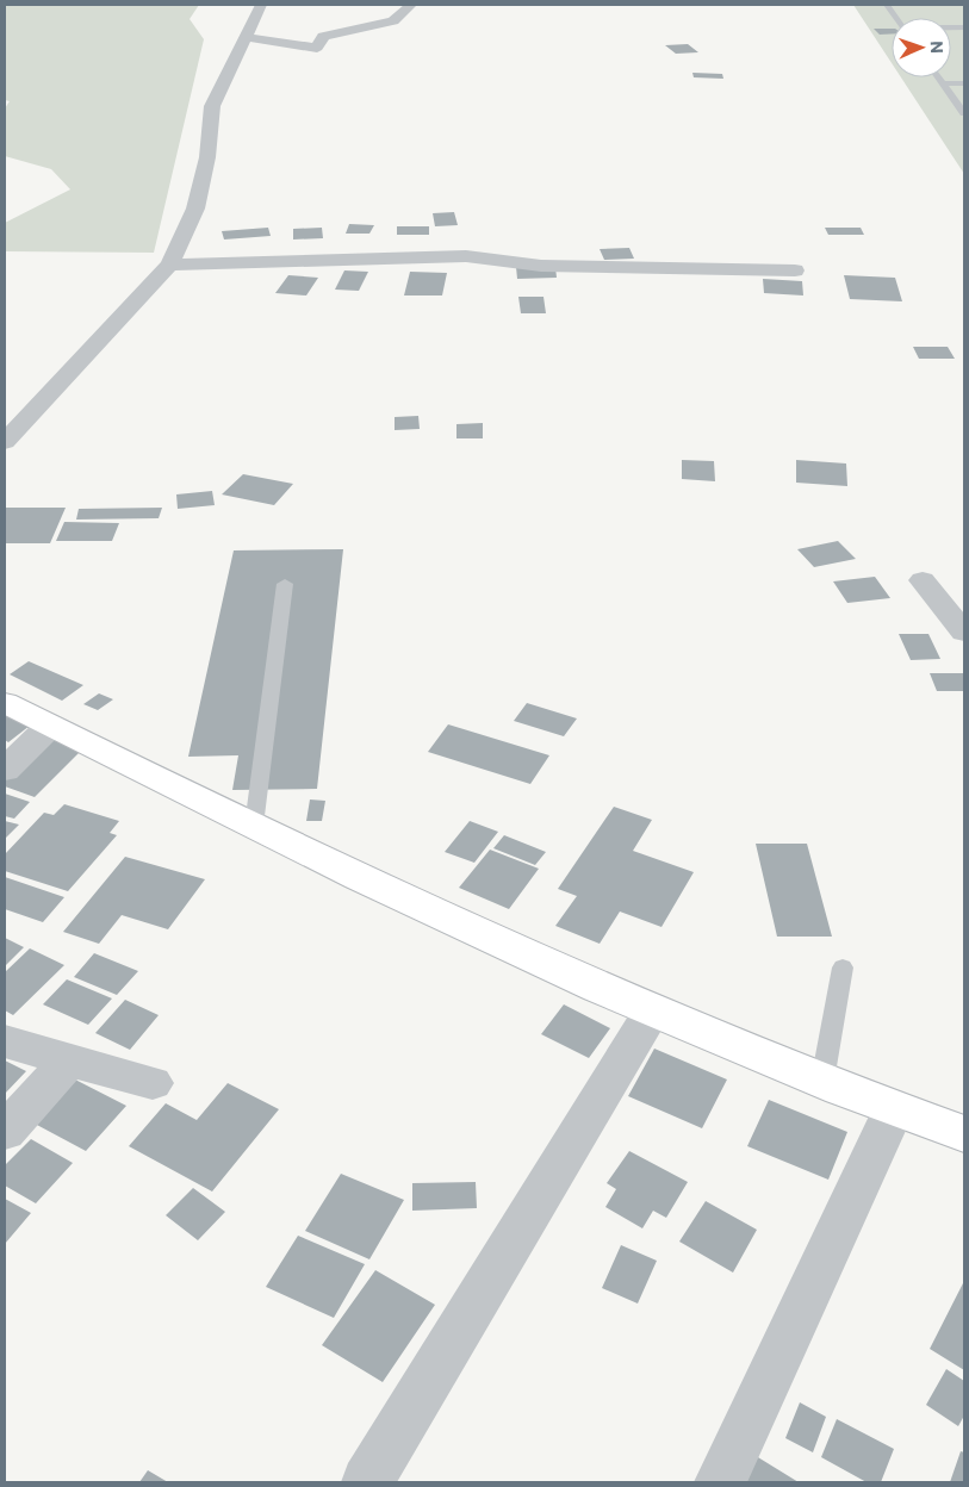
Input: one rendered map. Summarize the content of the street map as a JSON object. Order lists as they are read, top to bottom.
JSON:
{
  "north": "right"
}
